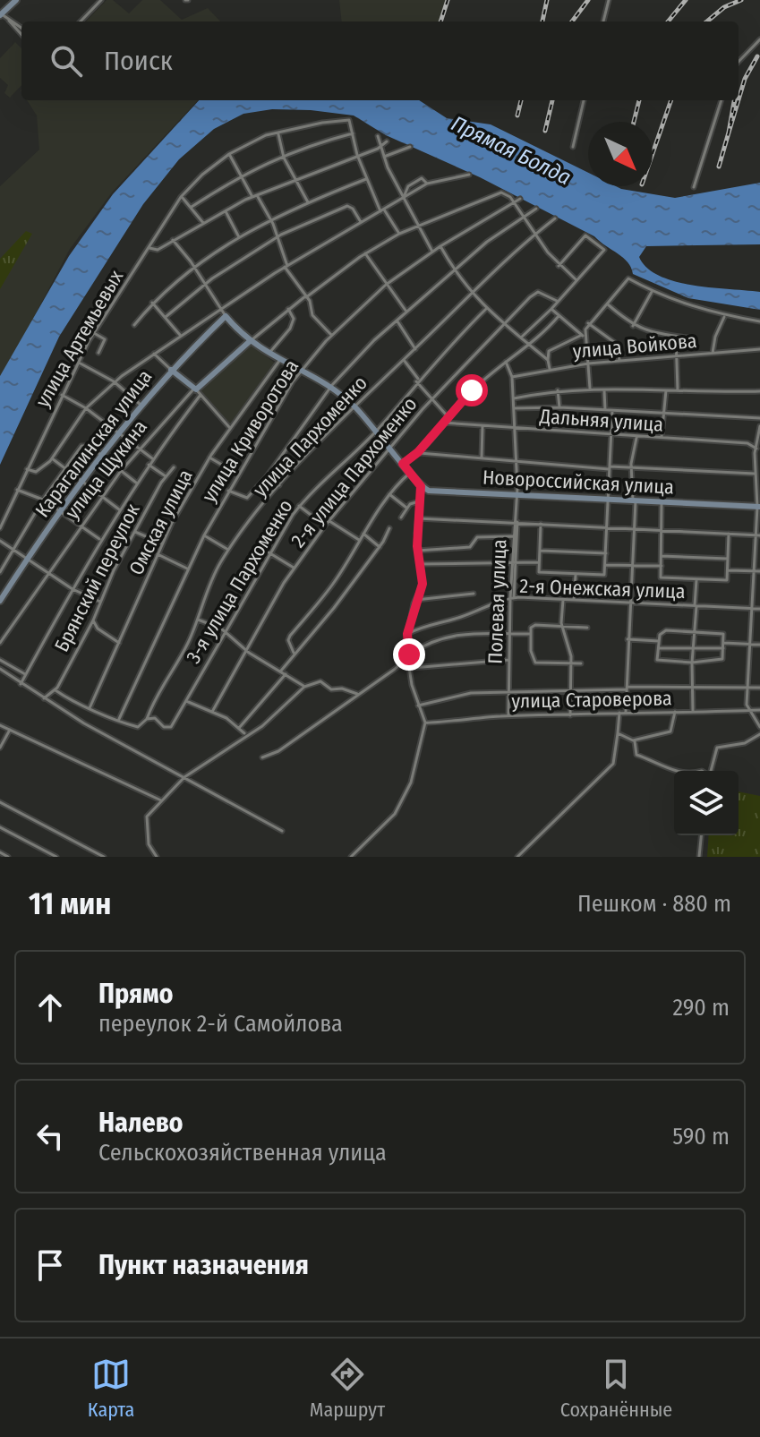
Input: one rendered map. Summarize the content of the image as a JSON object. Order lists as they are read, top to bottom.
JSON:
{
  "streets": {
    "street": [
      "улица Артемьевых",
      "улица Войкова",
      "Дальняя улица",
      "улица Криворотова",
      "улица Пархоменко",
      "Карагалинская улица",
      "улица Щукина",
      "2-я улица Пархоменко",
      "Новороссийская улица",
      "Омская улица",
      "Брянский переулок",
      "3-я улица Пархоменко",
      "2-я Онежская улица",
      "Полевая улица",
      "улица Староверова"
    ]
  },
  "crossings": [
    ["улица Войкова", "Полевая улица"],
    ["Дальняя улица", "Полевая улица"],
    ["улица Криворотова", "улица Щукина"],
    ["улица Пархоменко", "3-я улица Пархоменко"],
    ["Новороссийская улица", "Полевая улица"],
    ["2-я Онежская улица", "Полевая улица"],
    ["Полевая улица", "улица Староверова"]
  ],
  "water": ["Прямая Болда"],
  "north": "bottom right",
  "page": {
    "search": "Поиск",
    "heading": ["11 мин", "Пешком · 880 m"],
    "list": [
      ["Прямо", "переулок 2-й Самойлова", "290 m"],
      ["Налево", "Сельскохозяйственная улица", "590 m"],
      "Пункт назначения"
    ],
    "nav": ["Карта", "Маршрут", "Сохранённые"]
  }
}
